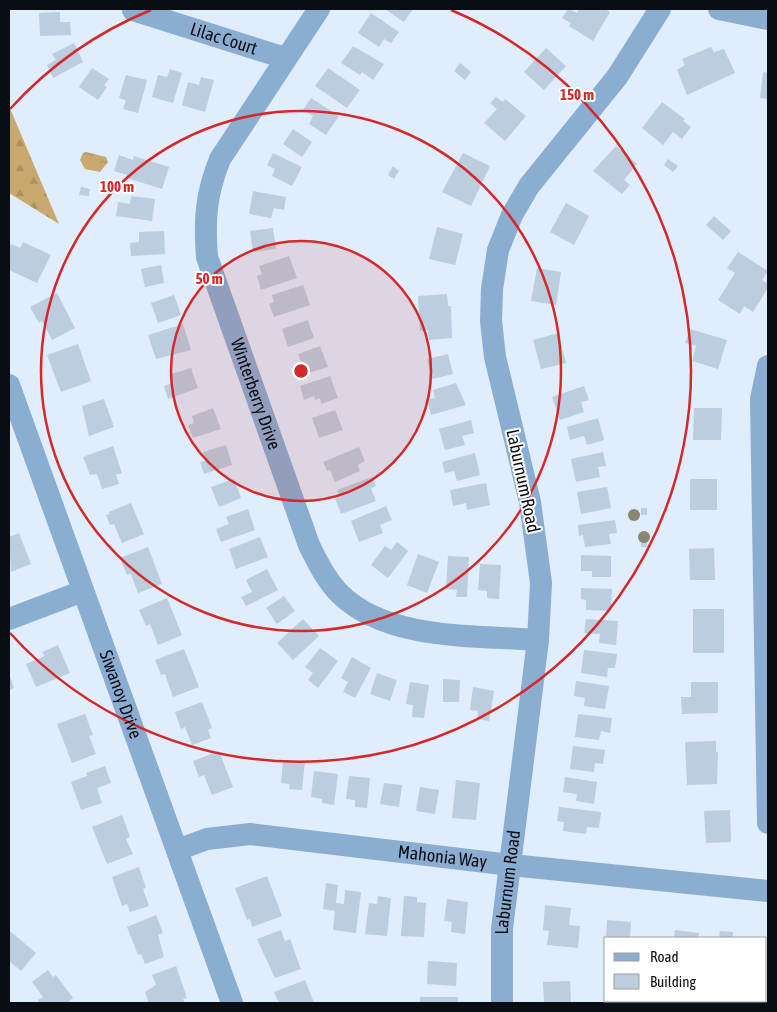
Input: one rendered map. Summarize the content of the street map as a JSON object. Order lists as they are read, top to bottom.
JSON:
{
  "streets": {
    "street": [
      "Lilac Court",
      "Winterberry Drive",
      "Laburnum Road",
      "Siwanoy Drive",
      "Mahonia Way"
    ]
  },
  "crossings": [
    ["Lilac Court", "Winterberry Drive"],
    ["Winterberry Drive", "Laburnum Road"],
    ["Laburnum Road", "Mahonia Way"],
    ["Siwanoy Drive", "Mahonia Way"]
  ],
  "legend": ["Road", "Building"],
  "rings": ["150 m", "100 m", "50 m"]
}
